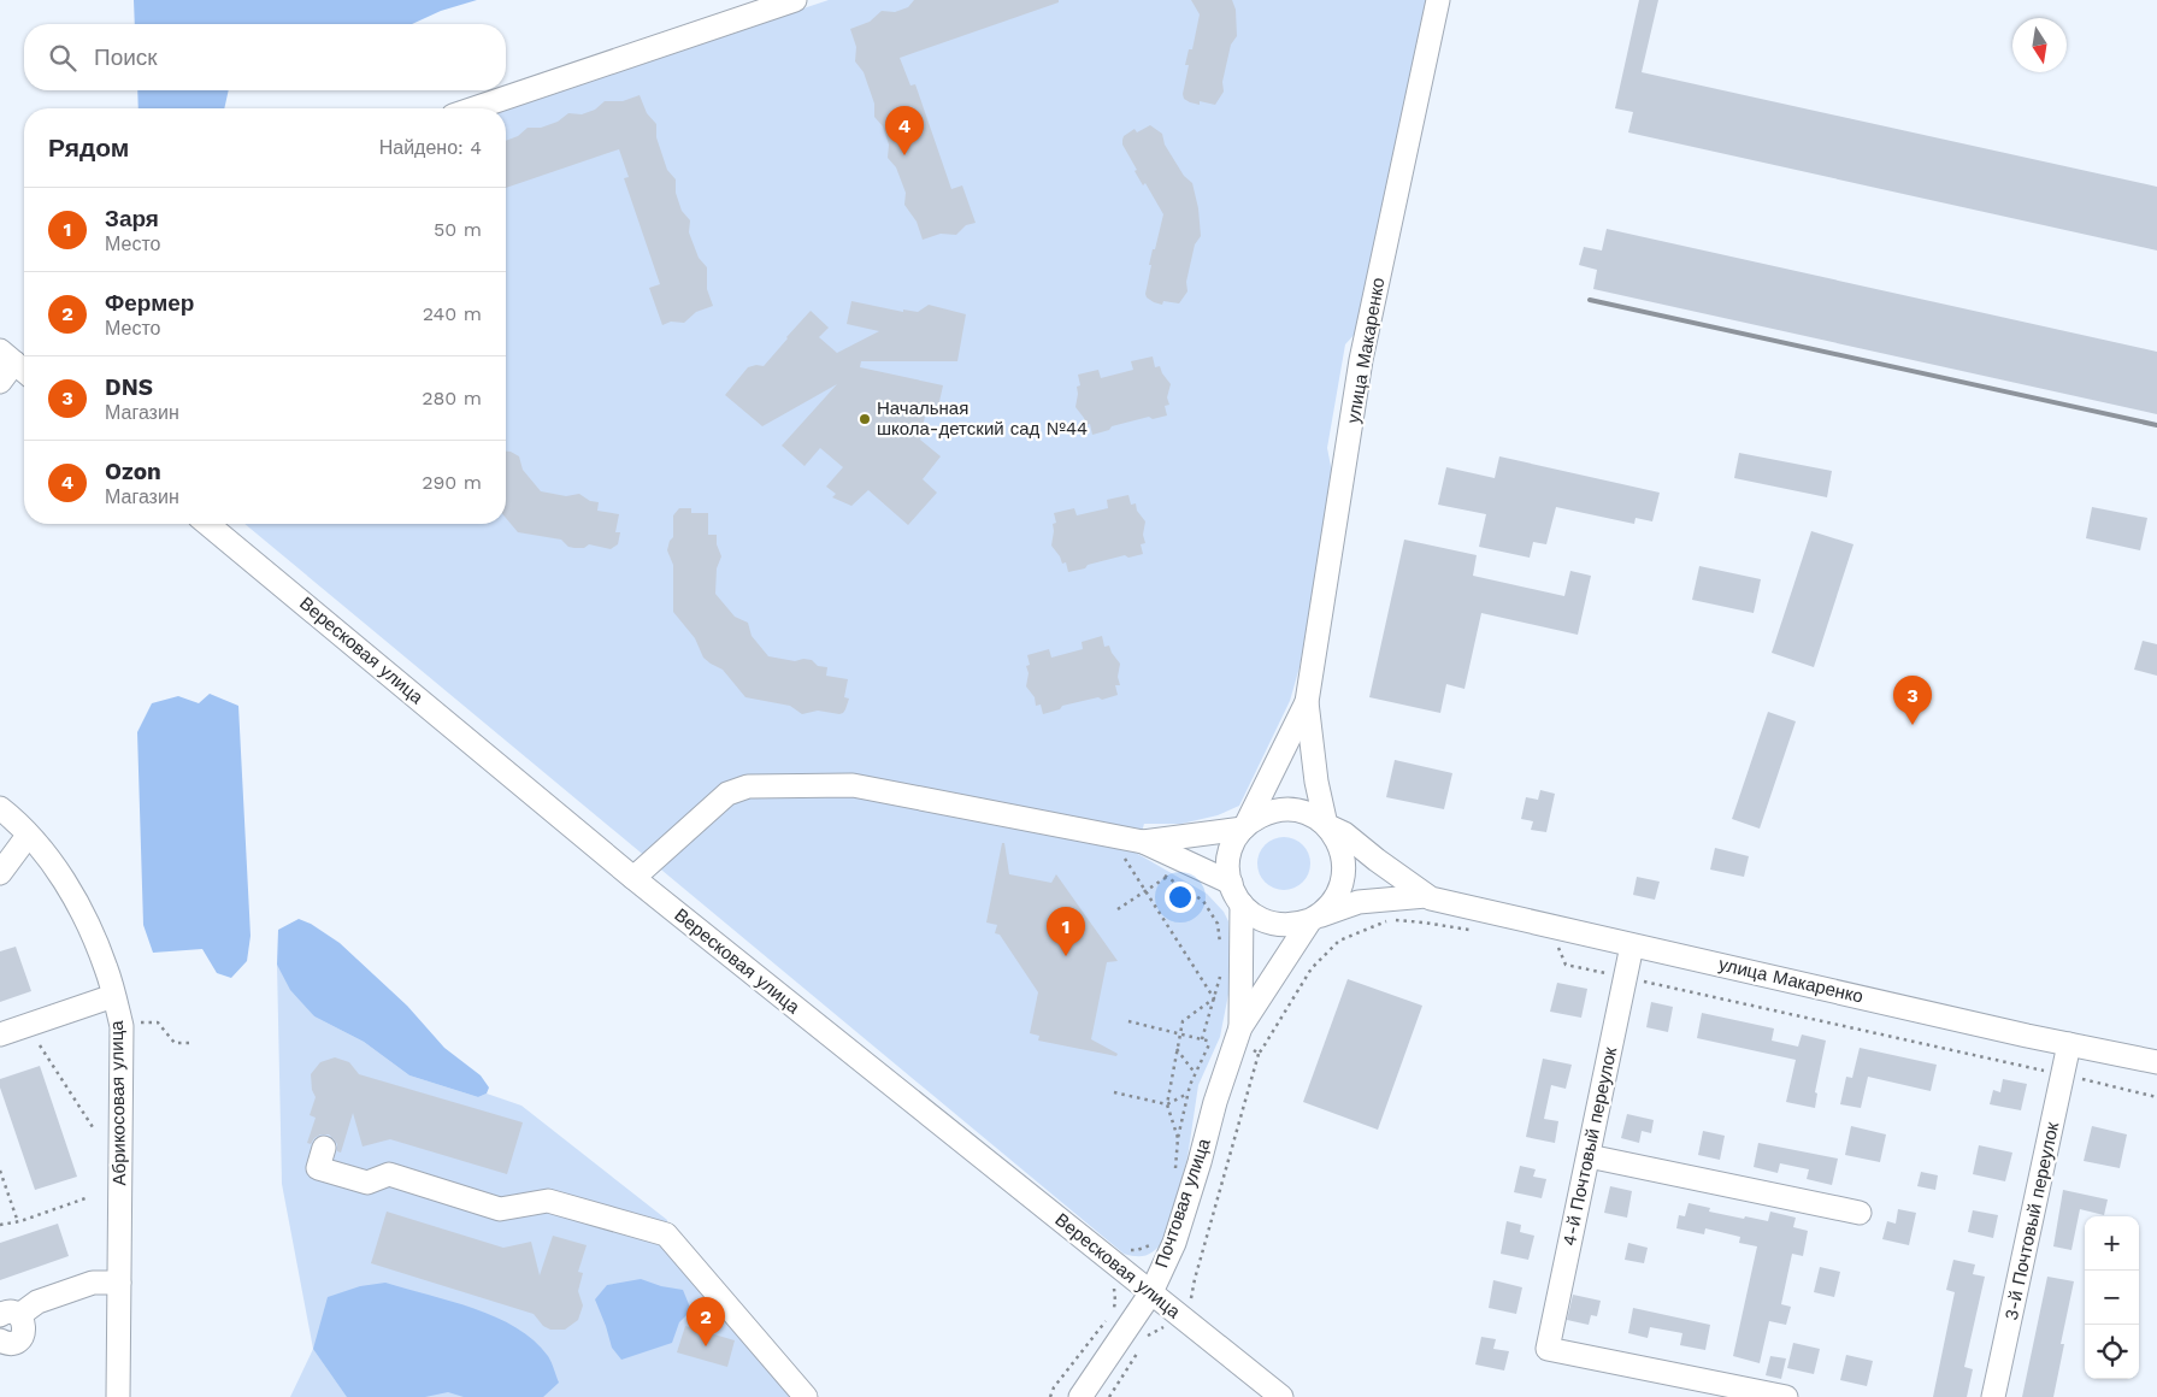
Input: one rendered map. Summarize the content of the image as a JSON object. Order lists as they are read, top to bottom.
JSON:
{
  "streets": {
    "street": [
      "улица Макаренко",
      "Вересковая улица",
      "Абрикосовая улица",
      "4-й Почтовый переулок",
      "Почтовая улица",
      "3-й Почтовый переулок"
    ]
  },
  "crossings": [
    ["улица Макаренко", "4-й Почтовый переулок"],
    ["улица Макаренко", "Почтовая улица"],
    ["улица Макаренко", "3-й Почтовый переулок"],
    ["Вересковая улица", "Почтовая улица"]
  ],
  "places": ["Начальная школа-детский сад №44"],
  "north": "bottom",
  "page": {
    "search": "Поиск",
    "pins": [
      "4",
      "3",
      "1",
      "2"
    ],
    "heading": ["Рядом", "Найдено: 4"],
    "list": [
      {
        "mark": "1",
        "name": "Заря",
        "note": "Место",
        "value": "50 m"
      },
      {
        "mark": "2",
        "name": "Фермер",
        "note": "Место",
        "value": "240 m"
      },
      {
        "mark": "3",
        "name": "DNS",
        "note": "Магазин",
        "value": "280 m"
      },
      {
        "mark": "4",
        "name": "Ozon",
        "note": "Магазин",
        "value": "290 m"
      }
    ],
    "map_buttons": ["+", "−"]
  }
}
